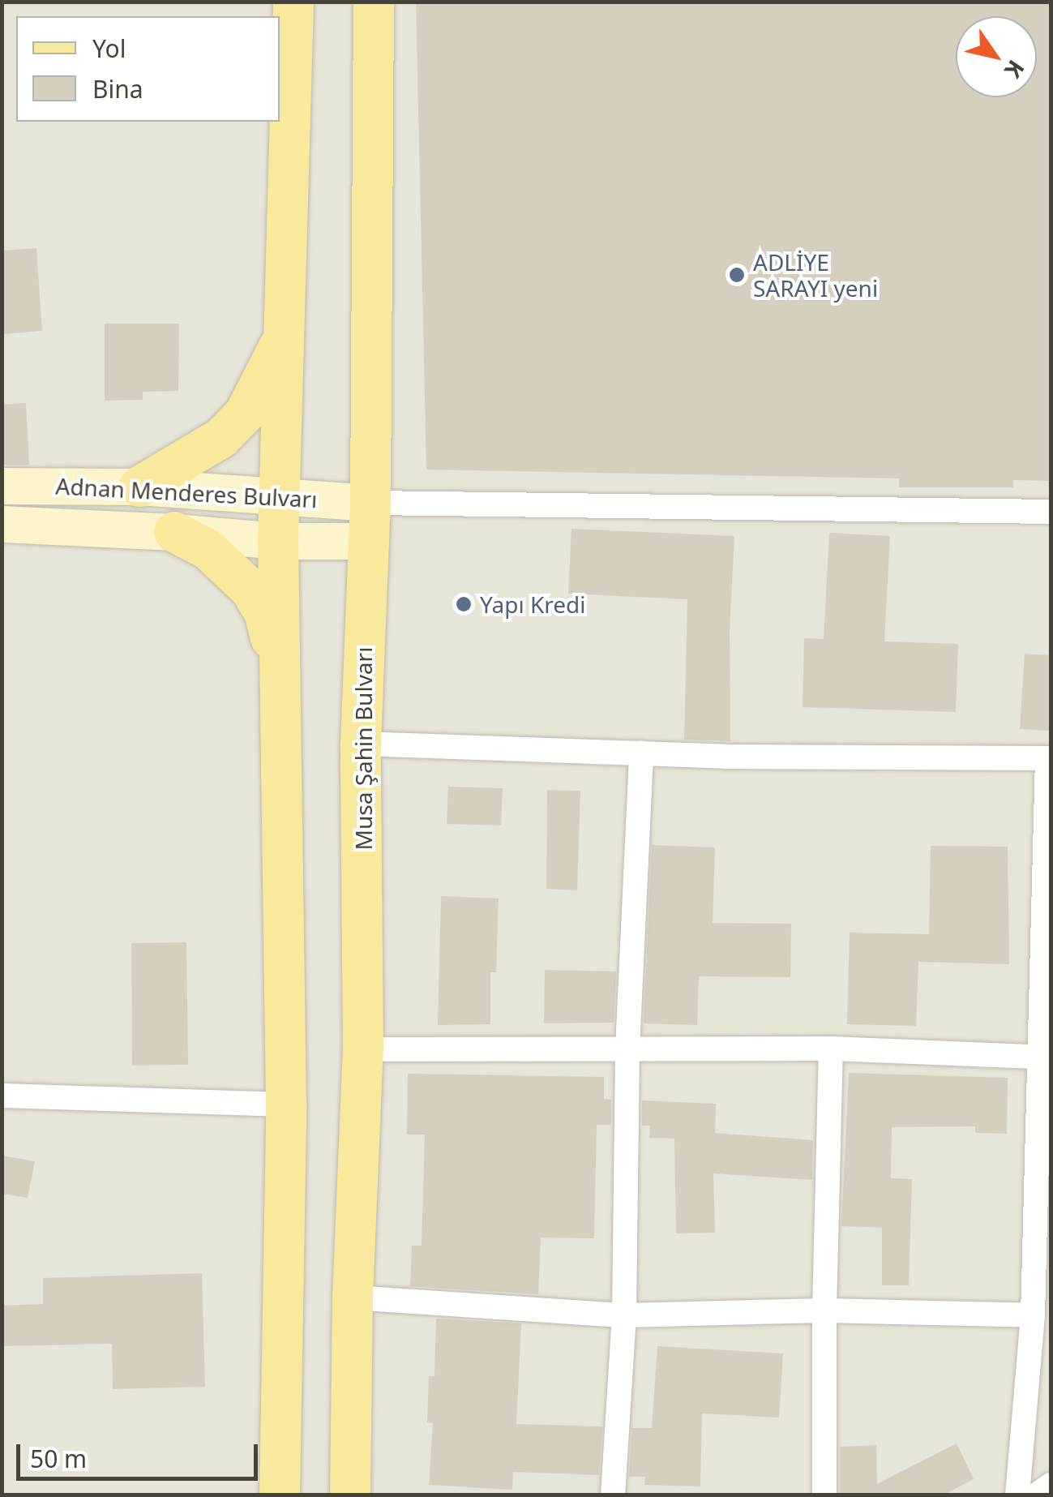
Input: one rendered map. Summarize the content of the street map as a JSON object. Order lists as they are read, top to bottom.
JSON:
{
  "streets": {
    "main road": ["Adnan Menderes Bulvarı", "Musa Şahin Bulvarı"]
  },
  "crossings": [
    ["Adnan Menderes Bulvarı", "Musa Şahin Bulvarı"]
  ],
  "places": ["ADLİYE SARAYI yeni", "Yapı Kredi"],
  "legend": ["Yol", "Bina"],
  "scale_bar": "50 m",
  "north": "bottom right"
}
